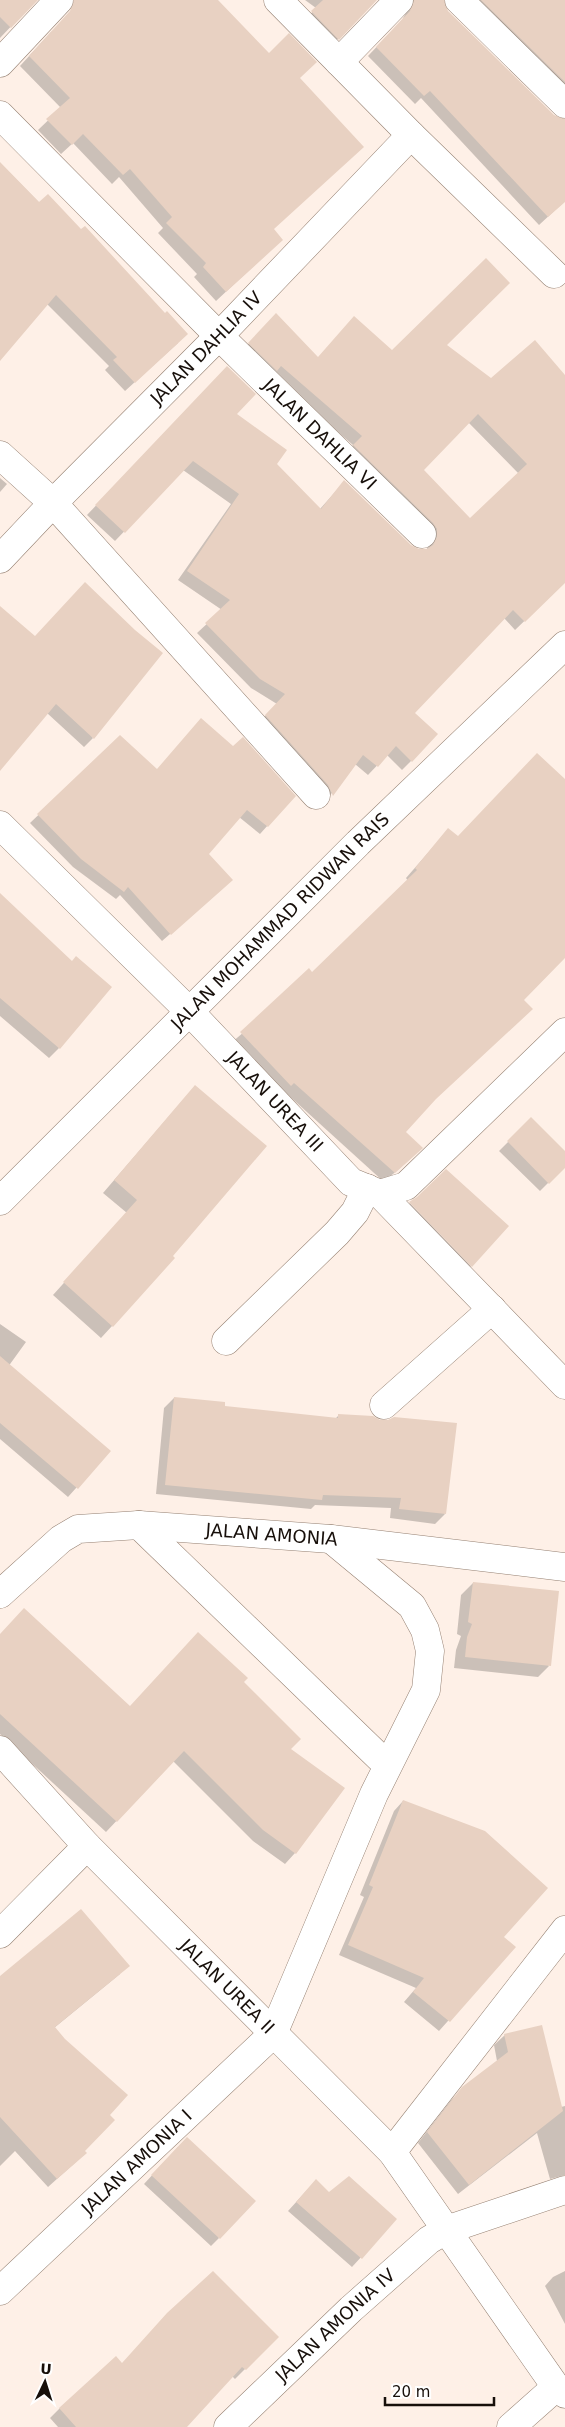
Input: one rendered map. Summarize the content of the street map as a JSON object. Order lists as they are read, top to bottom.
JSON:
{
  "streets": {
    "street": [
      "JALAN DAHLIA IV",
      "JALAN DAHLIA VI",
      "JALAN MOHAMMAD RIDWAN RAIS",
      "JALAN UREA III",
      "JALAN AMONIA",
      "JALAN UREA II",
      "JALAN AMONIA I",
      "JALAN AMONIA IV"
    ]
  },
  "crossings": [
    ["JALAN DAHLIA IV", "JALAN DAHLIA VI"],
    ["JALAN MOHAMMAD RIDWAN RAIS", "JALAN UREA III"],
    ["JALAN UREA II", "JALAN AMONIA I"],
    ["JALAN UREA II", "JALAN AMONIA IV"]
  ],
  "scale_bar": "20 m",
  "north": "top"
}
